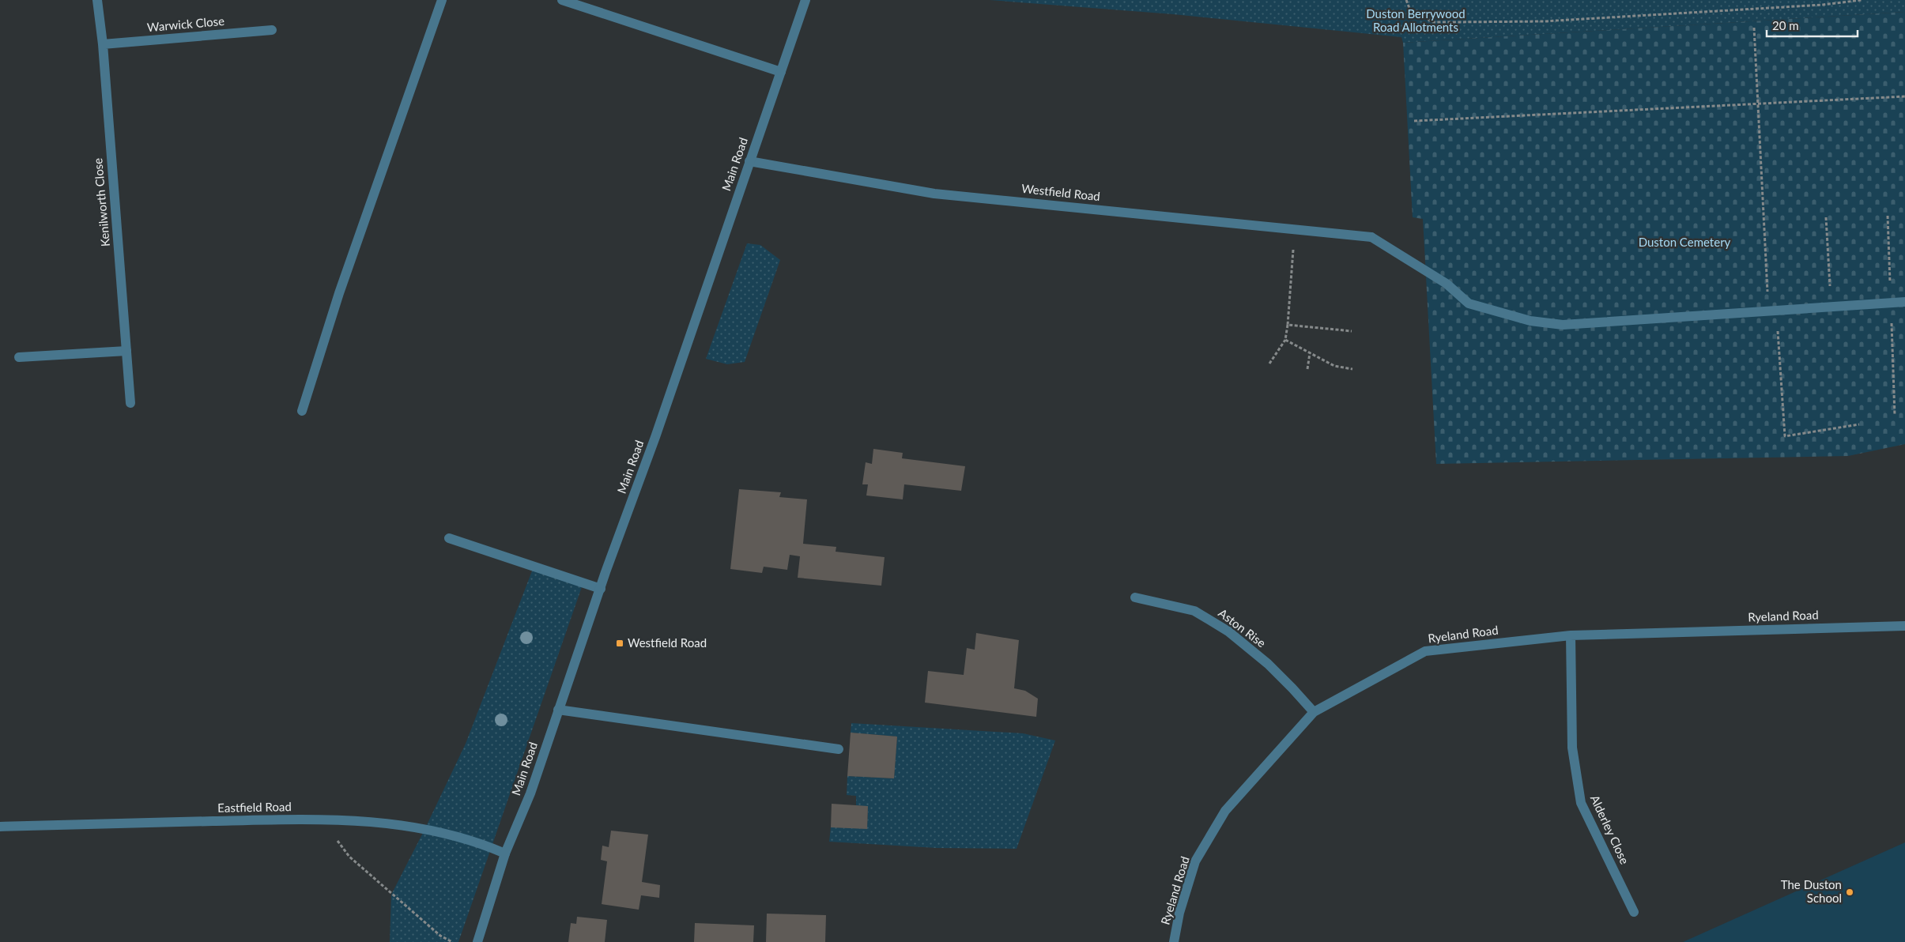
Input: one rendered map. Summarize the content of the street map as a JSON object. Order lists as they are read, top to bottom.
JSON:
{
  "streets": {
    "street": [
      "Warwick Close",
      "Main Road",
      "Westfield Road",
      "Kenilworth Close",
      "Ryeland Road",
      "Aston Rise",
      "Eastfield Road",
      "Alderley Close"
    ]
  },
  "crossings": [
    ["Warwick Close", "Kenilworth Close"],
    ["Main Road", "Westfield Road"],
    ["Main Road", "Eastfield Road"],
    ["Ryeland Road", "Aston Rise"],
    ["Ryeland Road", "Alderley Close"]
  ],
  "parks": ["Duston Berrywood Road Allotments", "Duston Cemetery"],
  "places": {
    "transit": ["Westfield Road"],
    "other": ["The Duston School"]
  },
  "scale_bar": "20 m"
}
